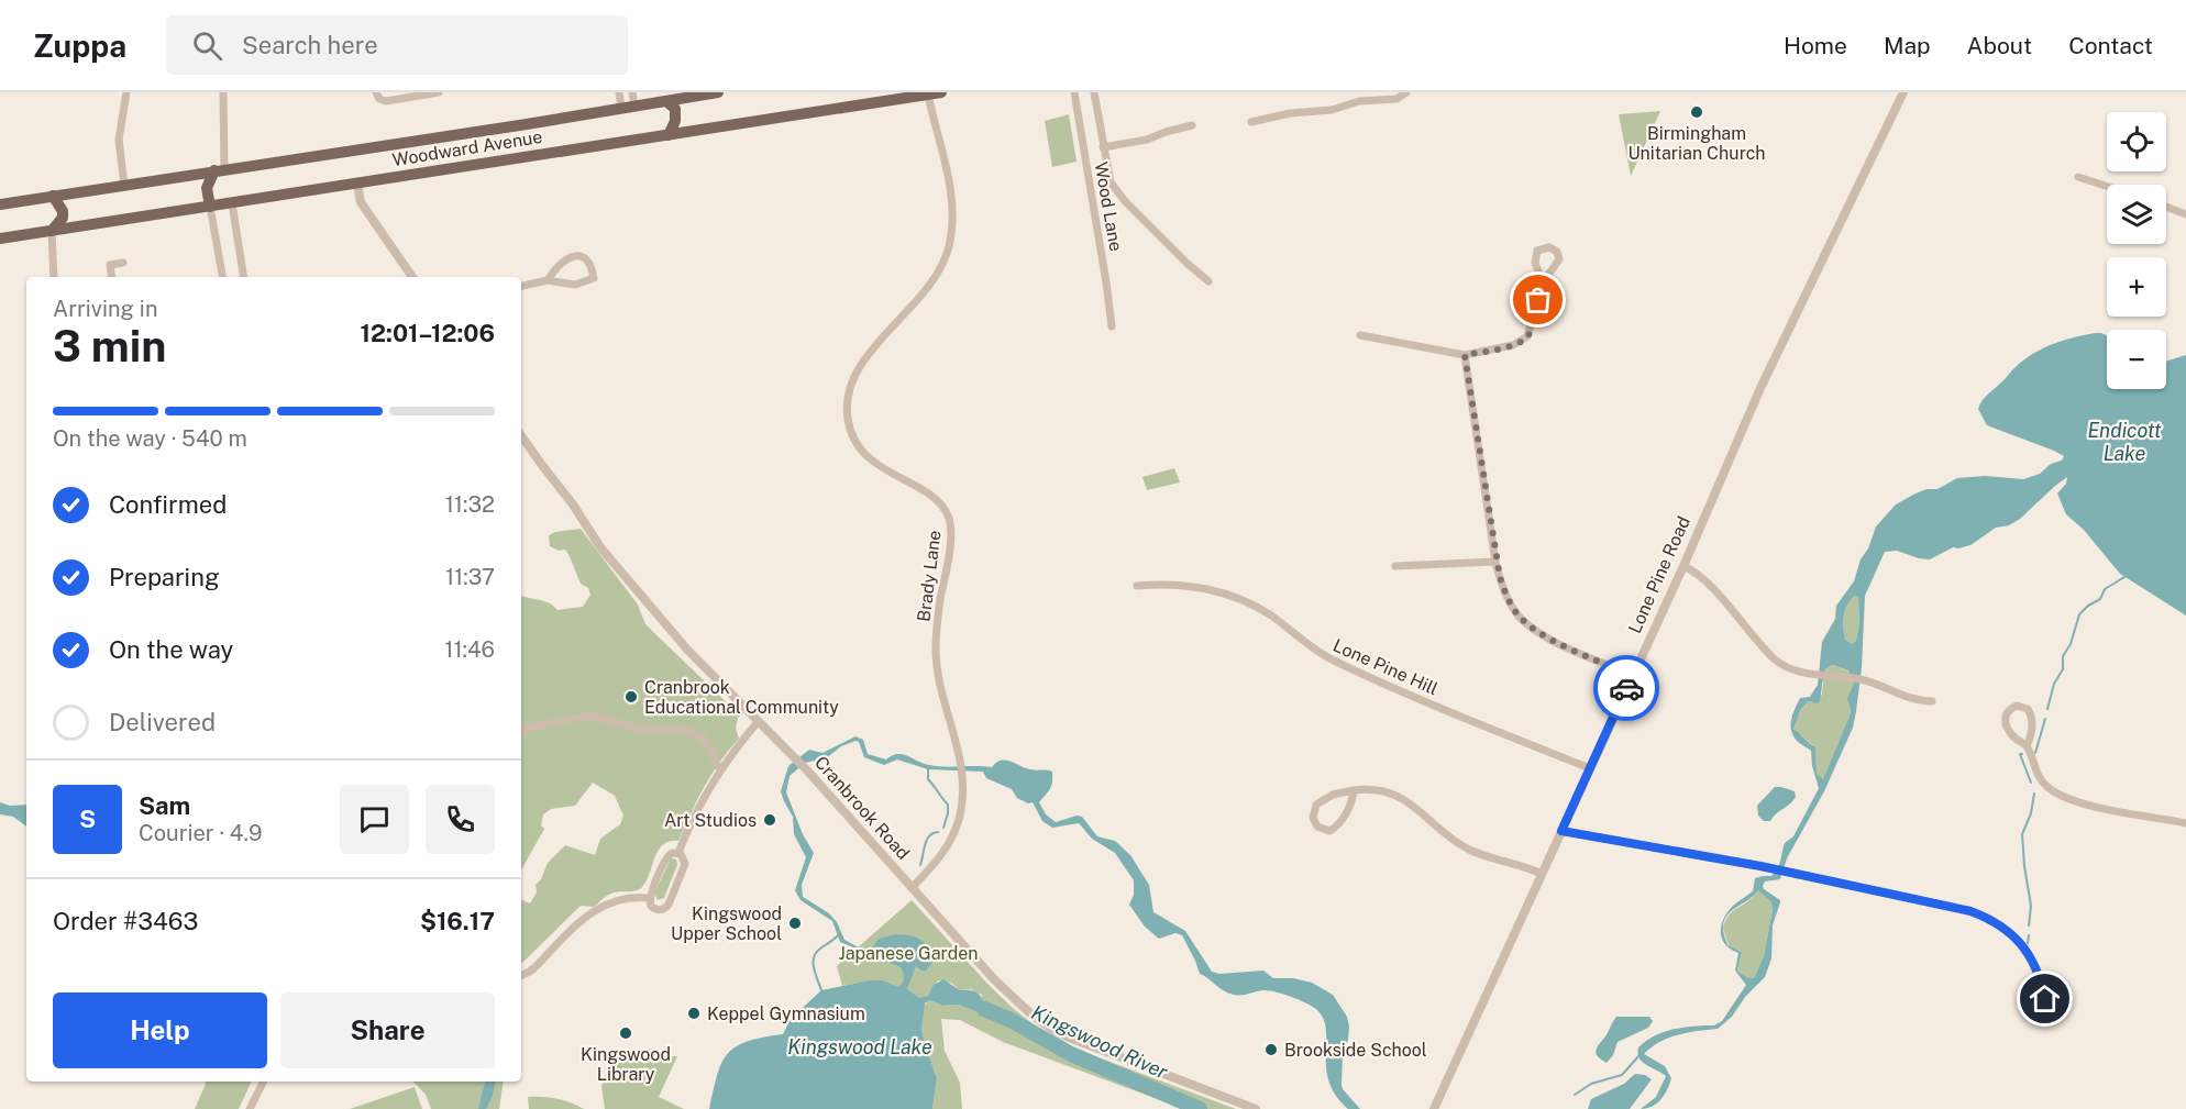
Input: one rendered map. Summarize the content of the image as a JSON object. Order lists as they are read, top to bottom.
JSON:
{
  "streets": {
    "main road": ["Woodward Avenue"],
    "street": [
      "Wood Lane",
      "Lone Pine Road",
      "Brady Lane",
      "Lone Pine Hill",
      "Cranbrook Road"
    ]
  },
  "crossings": [
    ["Woodward Avenue", "Brady Lane"],
    ["Lone Pine Road", "Lone Pine Hill"],
    ["Brady Lane", "Cranbrook Road"]
  ],
  "water": ["Endicott Lake", "Kingswood River", "Kingswood Lake"],
  "parks": ["Japanese Garden"],
  "places": [
    "Birmingham Unitarian Church",
    "Cranbrook Educational Community",
    "Art Studios",
    "Kingswood Upper School",
    "Keppel Gymnasium",
    "Kingswood Library",
    "Brookside School"
  ],
  "page": {
    "header": "Zuppa",
    "search": "Search here",
    "nav": [
      "Home",
      "Map",
      "About",
      "Contact"
    ],
    "map_buttons": ["+", "−"],
    "heading": ["3 min", "Arriving in", "12:01–12:06"],
    "panel": [
      "Sam",
      "Courier · 4.9",
      "Order #3463",
      "$16.17"
    ],
    "bar": "On the way · 540 m",
    "list": [
      ["Confirmed", "11:32"],
      ["Preparing", "11:37"],
      ["On the way", "11:46"],
      "Delivered"
    ],
    "round": "S",
    "buttons": ["Help", "Share"]
  }
}
